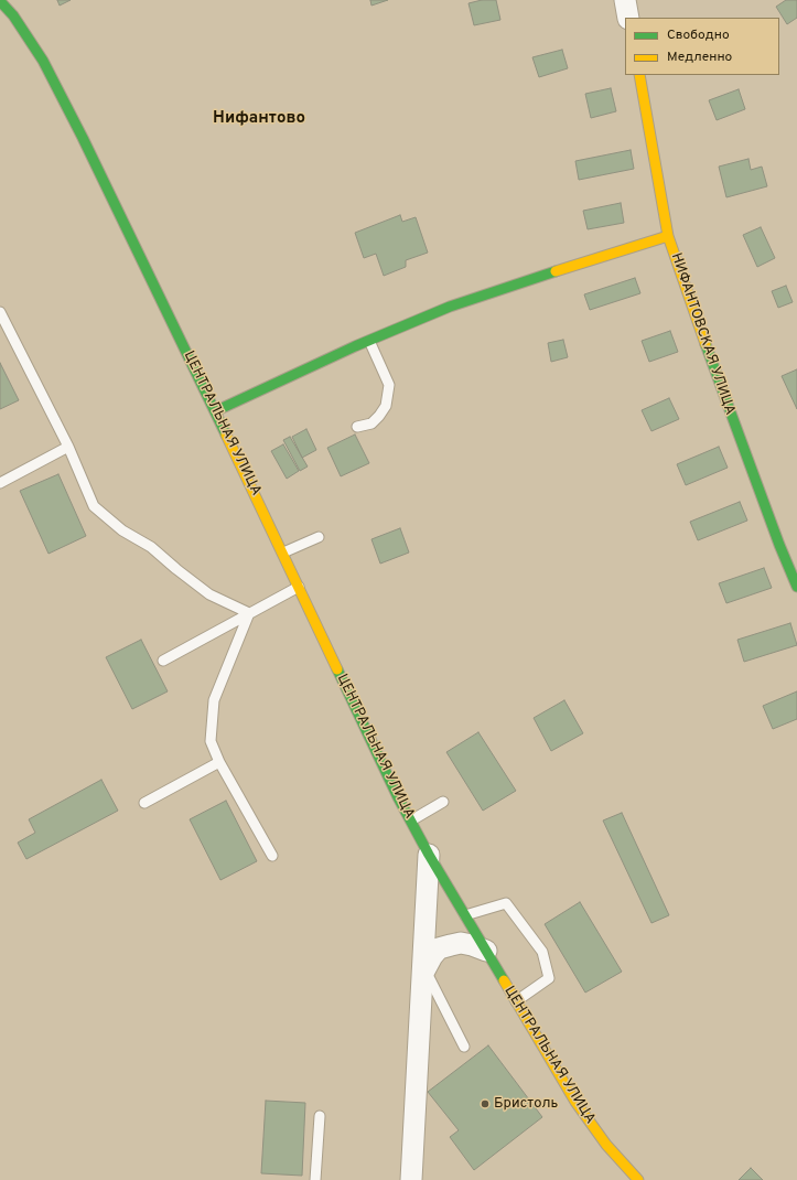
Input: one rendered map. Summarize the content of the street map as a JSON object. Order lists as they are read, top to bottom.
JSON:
{
  "streets": {
    "street": ["НИФАНТОВСКАЯ УЛИЦА", "ЦЕНТРАЛЬНАЯ УЛИЦА"]
  },
  "districts": ["Нифантово"],
  "places": ["Бристоль"],
  "legend": ["Свободно", "Медленно"]
}
